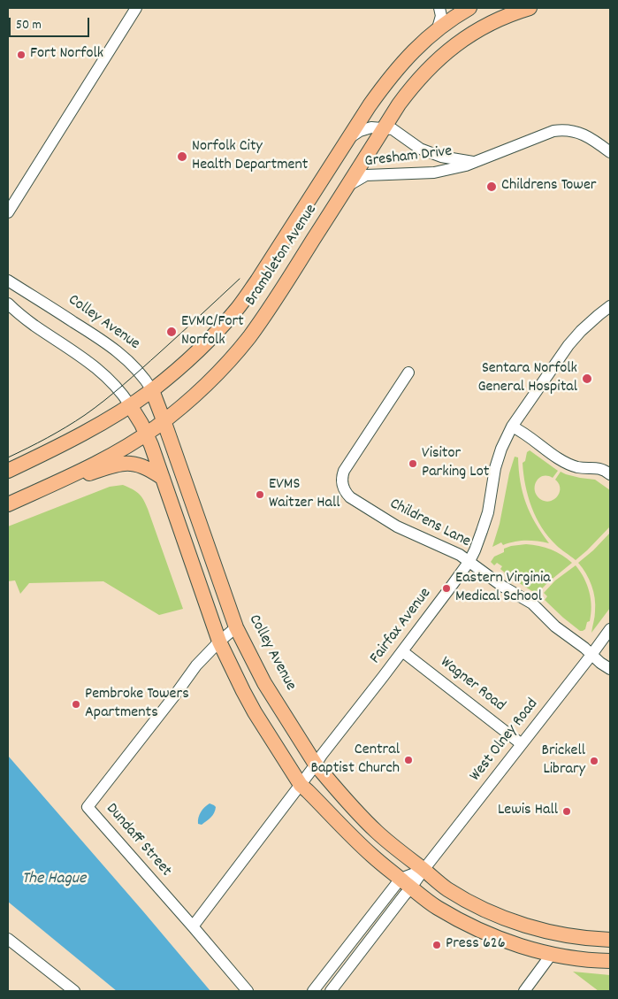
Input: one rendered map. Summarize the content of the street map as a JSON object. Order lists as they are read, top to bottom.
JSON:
{
  "streets": {
    "main road": ["Brambleton Avenue", "Colley Avenue"],
    "street": [
      "Gresham Drive",
      "Childrens Lane",
      "Fairfax Avenue",
      "Wagner Road",
      "West Olney Road",
      "Dundaff Street"
    ]
  },
  "crossings": [
    ["Gresham Drive", "Brambleton Avenue"],
    ["Brambleton Avenue", "Colley Avenue"],
    ["Colley Avenue", "Fairfax Avenue"],
    ["Colley Avenue", "West Olney Road"],
    ["Colley Avenue", "Dundaff Street"],
    ["Childrens Lane", "Fairfax Avenue"],
    ["Childrens Lane", "West Olney Road"],
    ["Fairfax Avenue", "Wagner Road"],
    ["Fairfax Avenue", "Dundaff Street"],
    ["Wagner Road", "West Olney Road"]
  ],
  "water": ["The Hague"],
  "places": [
    "Fort Norfolk",
    "Norfolk City Health Department",
    "Childrens Tower",
    "EVMC/Fort Norfolk",
    "Sentara Norfolk General Hospital",
    "Visitor Parking Lot",
    "EVMS Waitzer Hall",
    "Eastern Virginia Medical School",
    "Pembroke Towers Apartments",
    "Central Baptist Church",
    "Brickell Library",
    "Lewis Hall",
    "Press 626"
  ],
  "scale_bar": "50 m"
}
